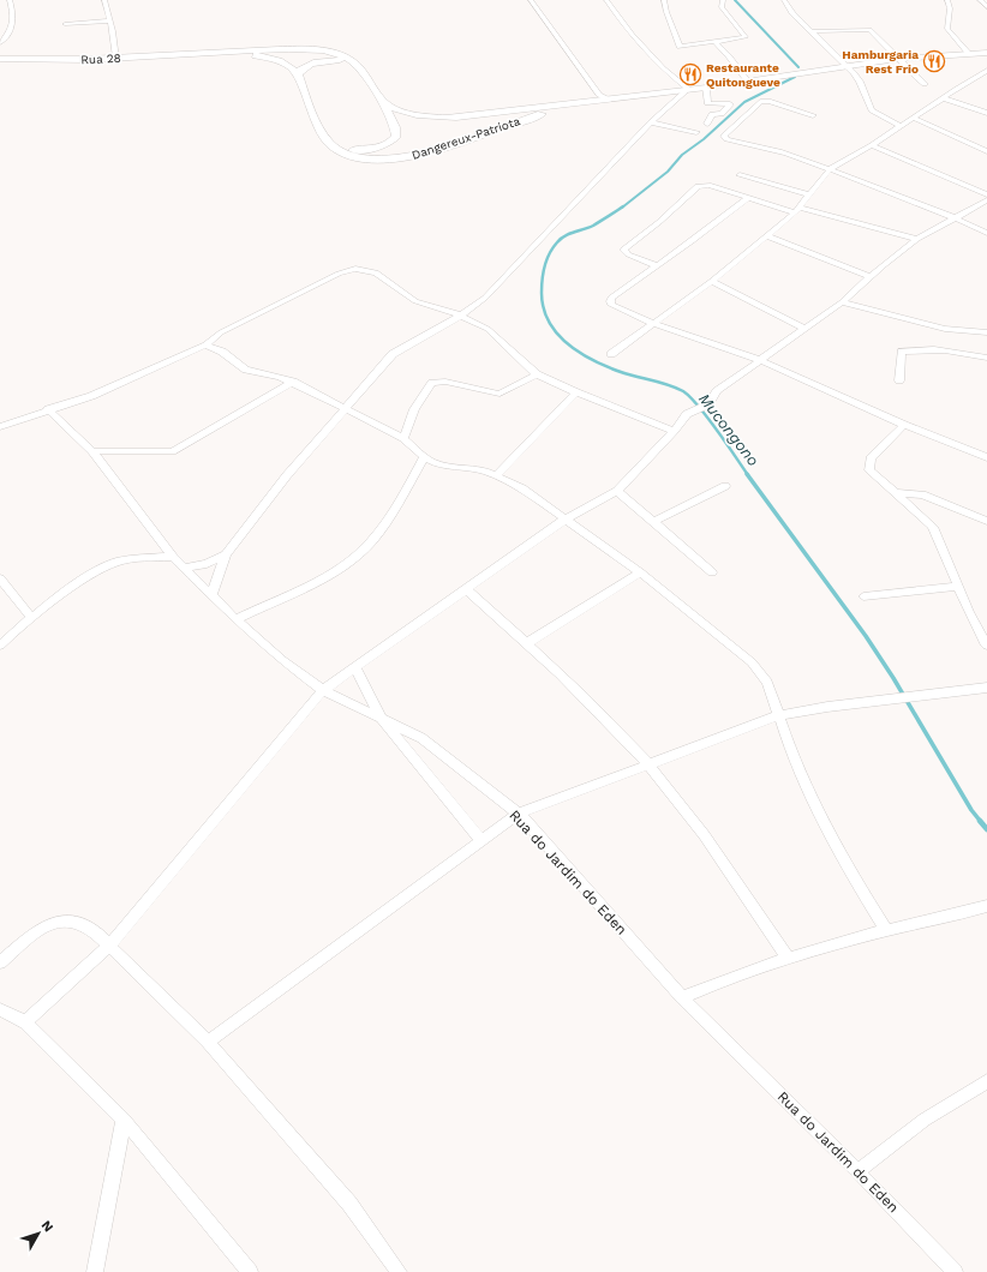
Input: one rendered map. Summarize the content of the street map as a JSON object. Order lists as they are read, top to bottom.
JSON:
{
  "streets": {
    "street": ["Rua 28", "Dangereux-Patriota", "Rua do Jardim do Eden"]
  },
  "water": ["Mucongono"],
  "places": {
    "restaurant": ["Hamburgaria Rest Frio", "Restaurante Quitongueve"]
  },
  "north": "top right"
}
